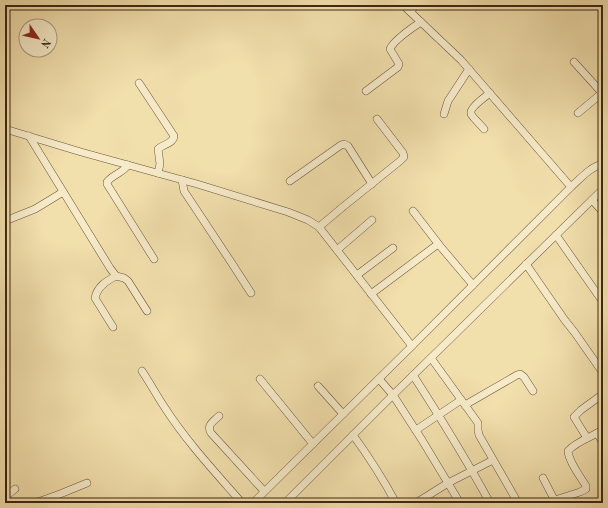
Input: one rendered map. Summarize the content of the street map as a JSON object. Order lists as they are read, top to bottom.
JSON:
{
  "north": "bottom right"
}
